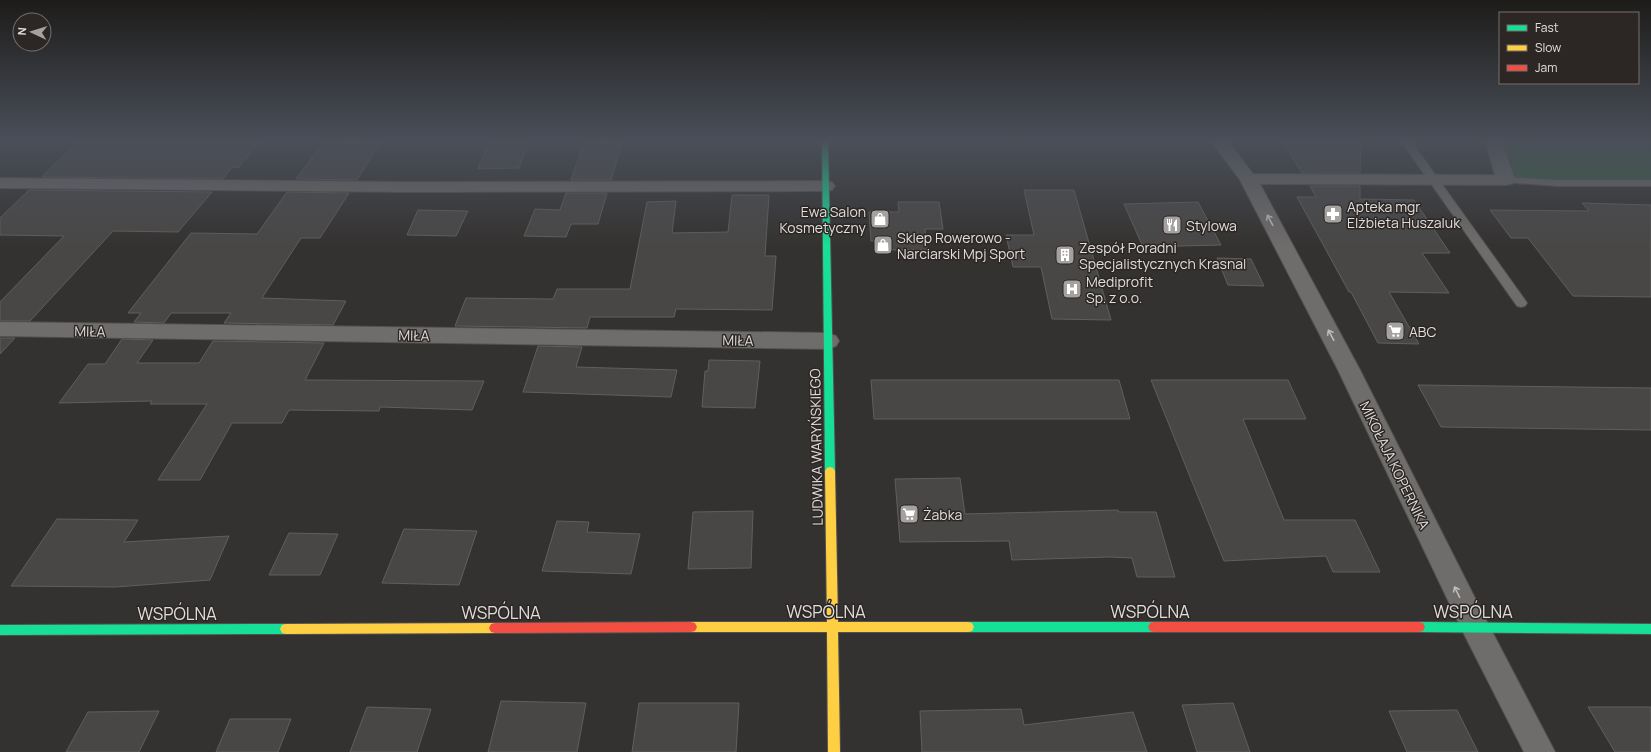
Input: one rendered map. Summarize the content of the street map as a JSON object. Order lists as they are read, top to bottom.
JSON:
{
  "streets": {
    "street": [
      "MIŁA",
      "LUDWIKA WARYŃSKIEGO",
      "MIKOŁAJA KOPERNIKA",
      "WSPÓLNA"
    ]
  },
  "crossings": [
    ["MIŁA", "LUDWIKA WARYŃSKIEGO"],
    ["LUDWIKA WARYŃSKIEGO", "WSPÓLNA"],
    ["MIKOŁAJA KOPERNIKA", "WSPÓLNA"]
  ],
  "one_way": ["MIKOŁAJA KOPERNIKA"],
  "places": {
    "pharmacy": ["Apteka mgr Elżbieta Huszaluk"],
    "shop": ["Ewa Salon Kosmetyczny", "Sklep Rowerowo - Narciarski Mpj Sport"],
    "restaurant": ["Stylowa"],
    "building": ["Zespół Poradni Specjalistycznych Krasnal"],
    "hospital": ["Mediprofit Sp. z o.o."],
    "supermarket": ["ABC", "Żabka"]
  },
  "legend": ["Fast", "Slow", "Jam"],
  "north": "left"
}
